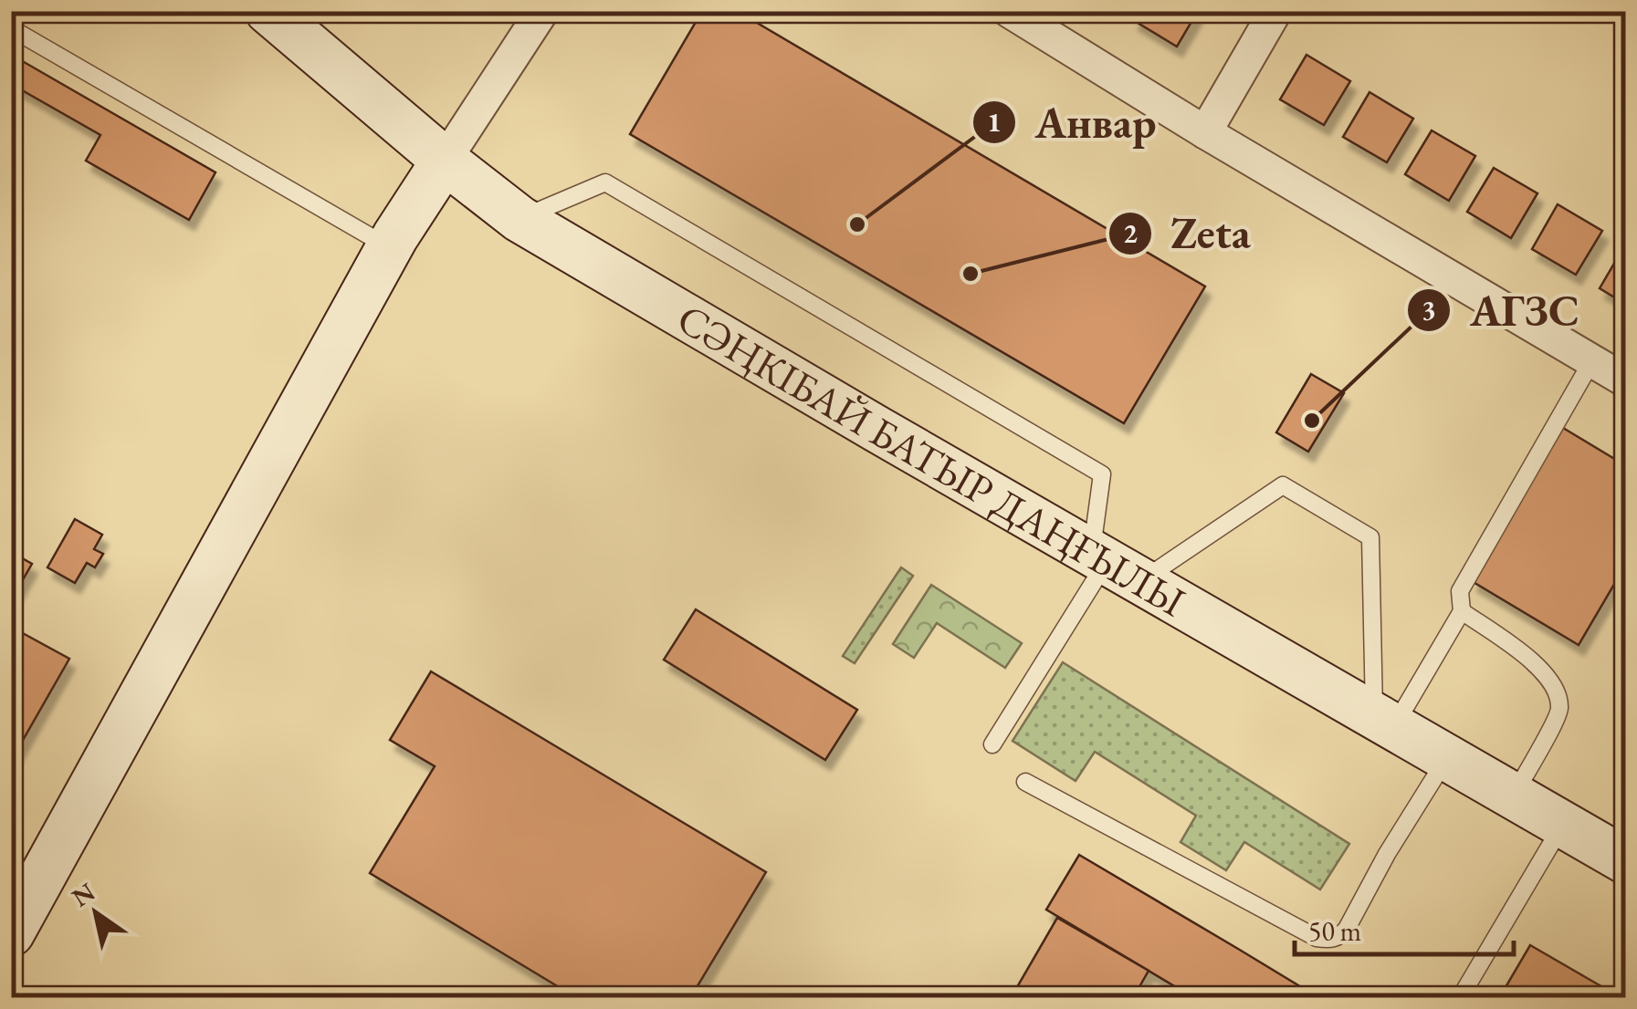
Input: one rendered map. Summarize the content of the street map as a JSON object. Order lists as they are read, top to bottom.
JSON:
{
  "streets": {
    "street": ["СӘҢКІБАЙ БАТЫР ДАҢҒЫЛЫ"]
  },
  "places": ["Анвар", "Zeta", "АГЗС"],
  "scale_bar": "50 m",
  "north": "top left"
}
